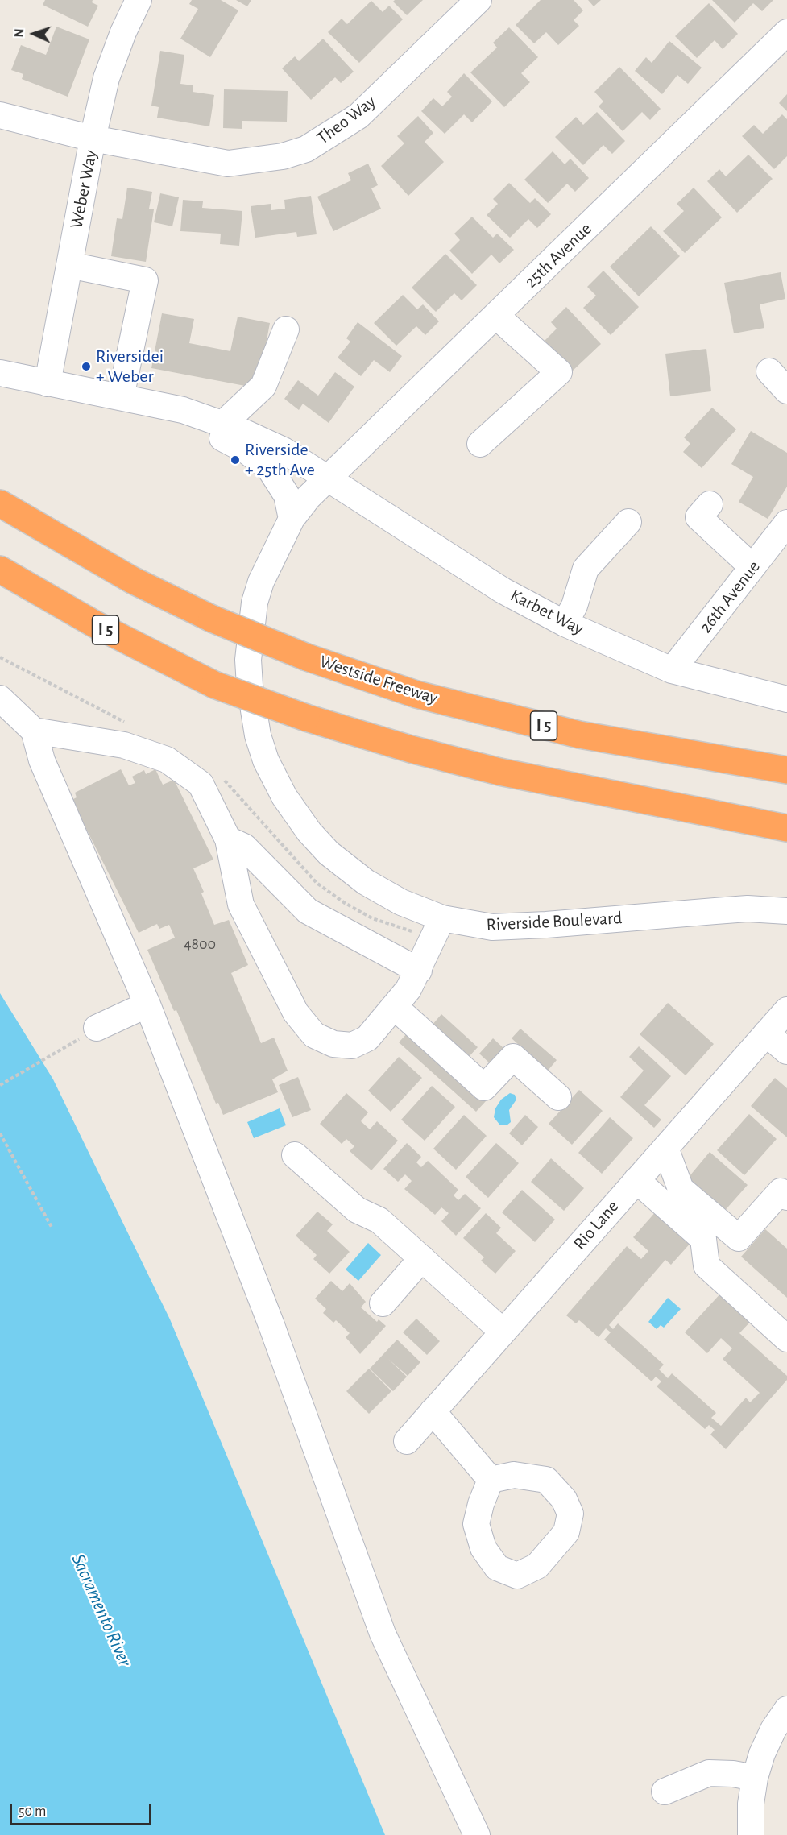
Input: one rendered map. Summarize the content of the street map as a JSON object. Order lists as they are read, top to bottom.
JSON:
{
  "streets": {
    "highway": ["I 5", "Westside Freeway"],
    "street": [
      "Theo Way",
      "Weber Way",
      "25th Avenue",
      "26th Avenue",
      "Karbet Way",
      "Riverside Boulevard",
      "Rio Lane"
    ]
  },
  "crossings": [
    ["Theo Way", "Weber Way"],
    ["25th Avenue", "Karbet Way"],
    ["25th Avenue", "Riverside Boulevard"],
    ["26th Avenue", "Karbet Way"],
    ["Karbet Way", "Riverside Boulevard"]
  ],
  "water": ["Sacramento River"],
  "places": ["Riversidei + Weber", "Riverside + 25th Ave"],
  "house_numbers": ["4800"],
  "scale_bar": "50 m",
  "north": "left"
}
